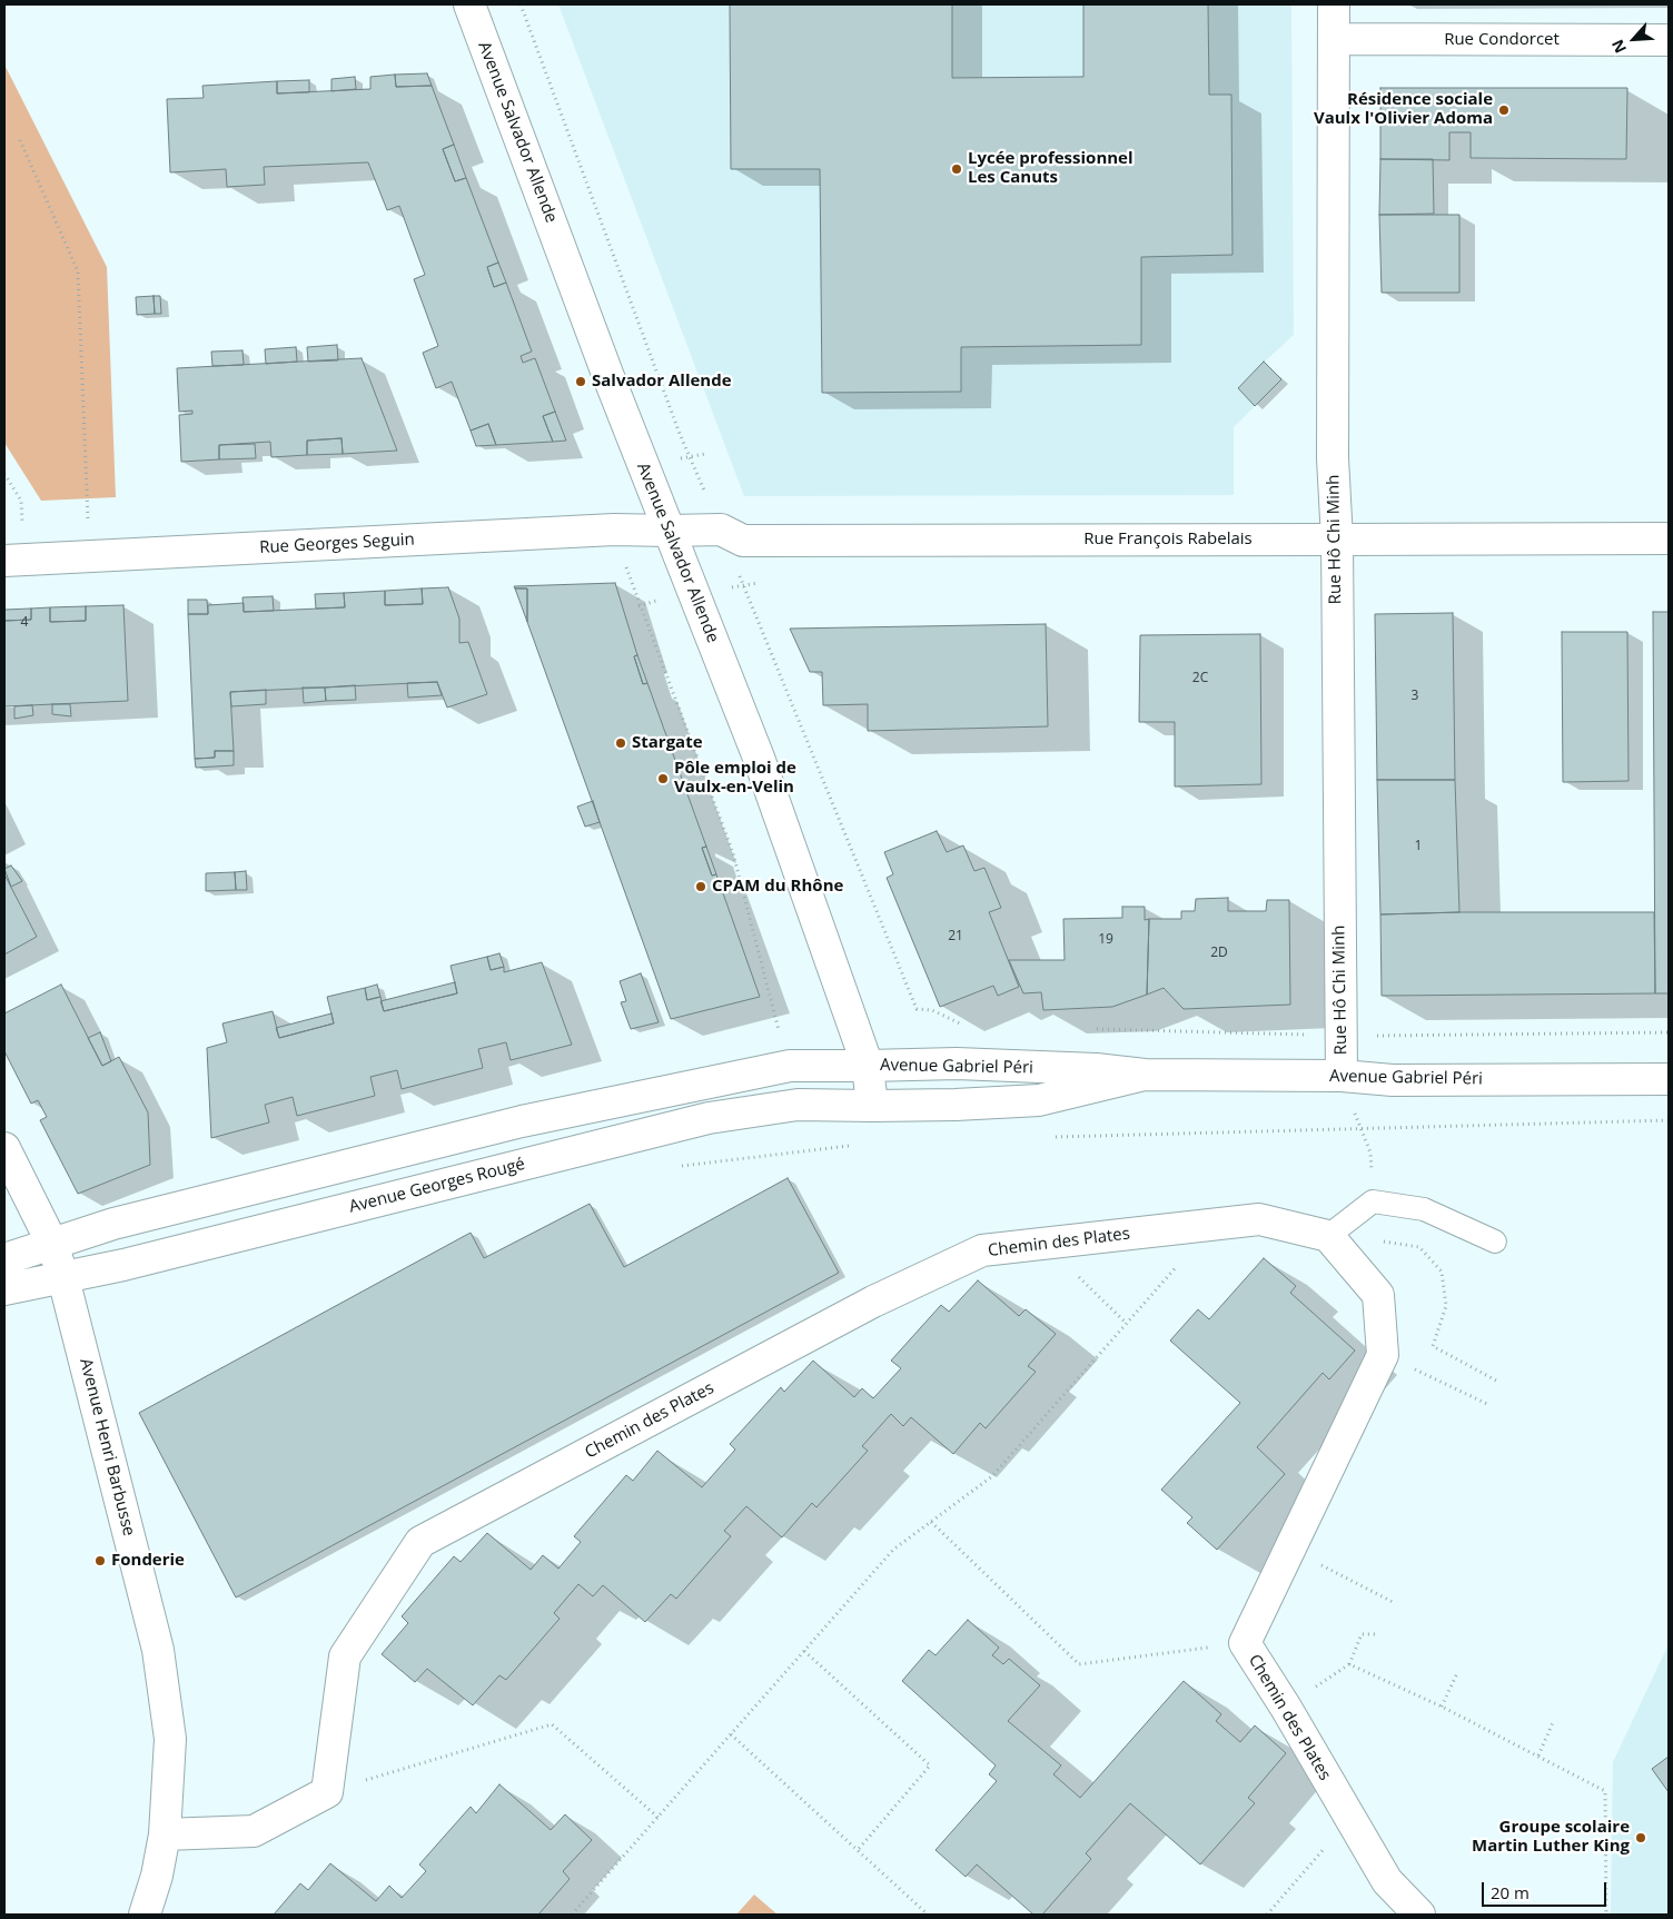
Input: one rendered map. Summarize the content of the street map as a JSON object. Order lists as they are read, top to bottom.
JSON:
{
  "streets": {
    "street": [
      "Rue Condorcet",
      "Avenue Salvador Allende",
      "Rue François Rabelais",
      "Rue Hô Chi Minh",
      "Rue Georges Seguin",
      "Avenue Gabriel Péri",
      "Avenue Georges Rougé",
      "Chemin des Plates",
      "Avenue Henri Barbusse"
    ]
  },
  "crossings": [
    ["Rue Condorcet", "Rue Hô Chi Minh"],
    ["Avenue Salvador Allende", "Rue François Rabelais"],
    ["Avenue Salvador Allende", "Rue Georges Seguin"],
    ["Avenue Salvador Allende", "Avenue Gabriel Péri"],
    ["Avenue Salvador Allende", "Avenue Georges Rougé"],
    ["Rue François Rabelais", "Rue Hô Chi Minh"],
    ["Rue François Rabelais", "Rue Georges Seguin"],
    ["Rue Hô Chi Minh", "Avenue Gabriel Péri"],
    ["Avenue Gabriel Péri", "Avenue Georges Rougé"],
    ["Avenue Georges Rougé", "Avenue Henri Barbusse"]
  ],
  "places": [
    "Résidence sociale Vaulx l'Olivier Adoma",
    "Lycée professionnel Les Canuts",
    "Salvador Allende",
    "Stargate",
    "Pôle emploi de Vaulx-en-Velin",
    "CPAM du Rhône",
    "Fonderie",
    "Groupe scolaire Martin Luther King"
  ],
  "house_numbers": [
    "4",
    "2C",
    "3",
    "1",
    "21",
    "19",
    "2D"
  ],
  "scale_bar": "20 m",
  "north": "bottom left"
}
